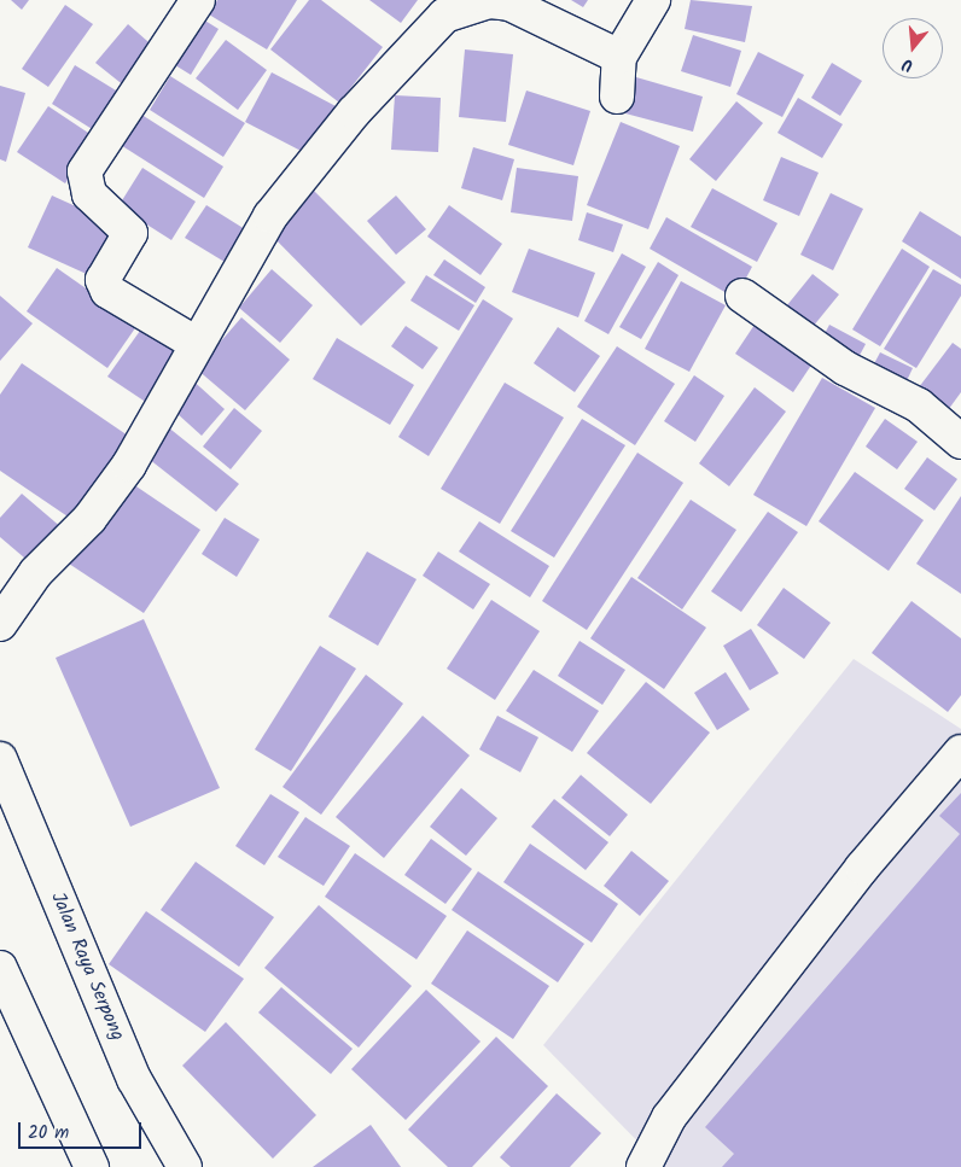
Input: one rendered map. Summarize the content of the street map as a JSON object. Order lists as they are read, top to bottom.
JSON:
{
  "streets": {
    "street": ["Jalan Raya Serpong"]
  },
  "scale_bar": "20 m",
  "north": "bottom"
}
